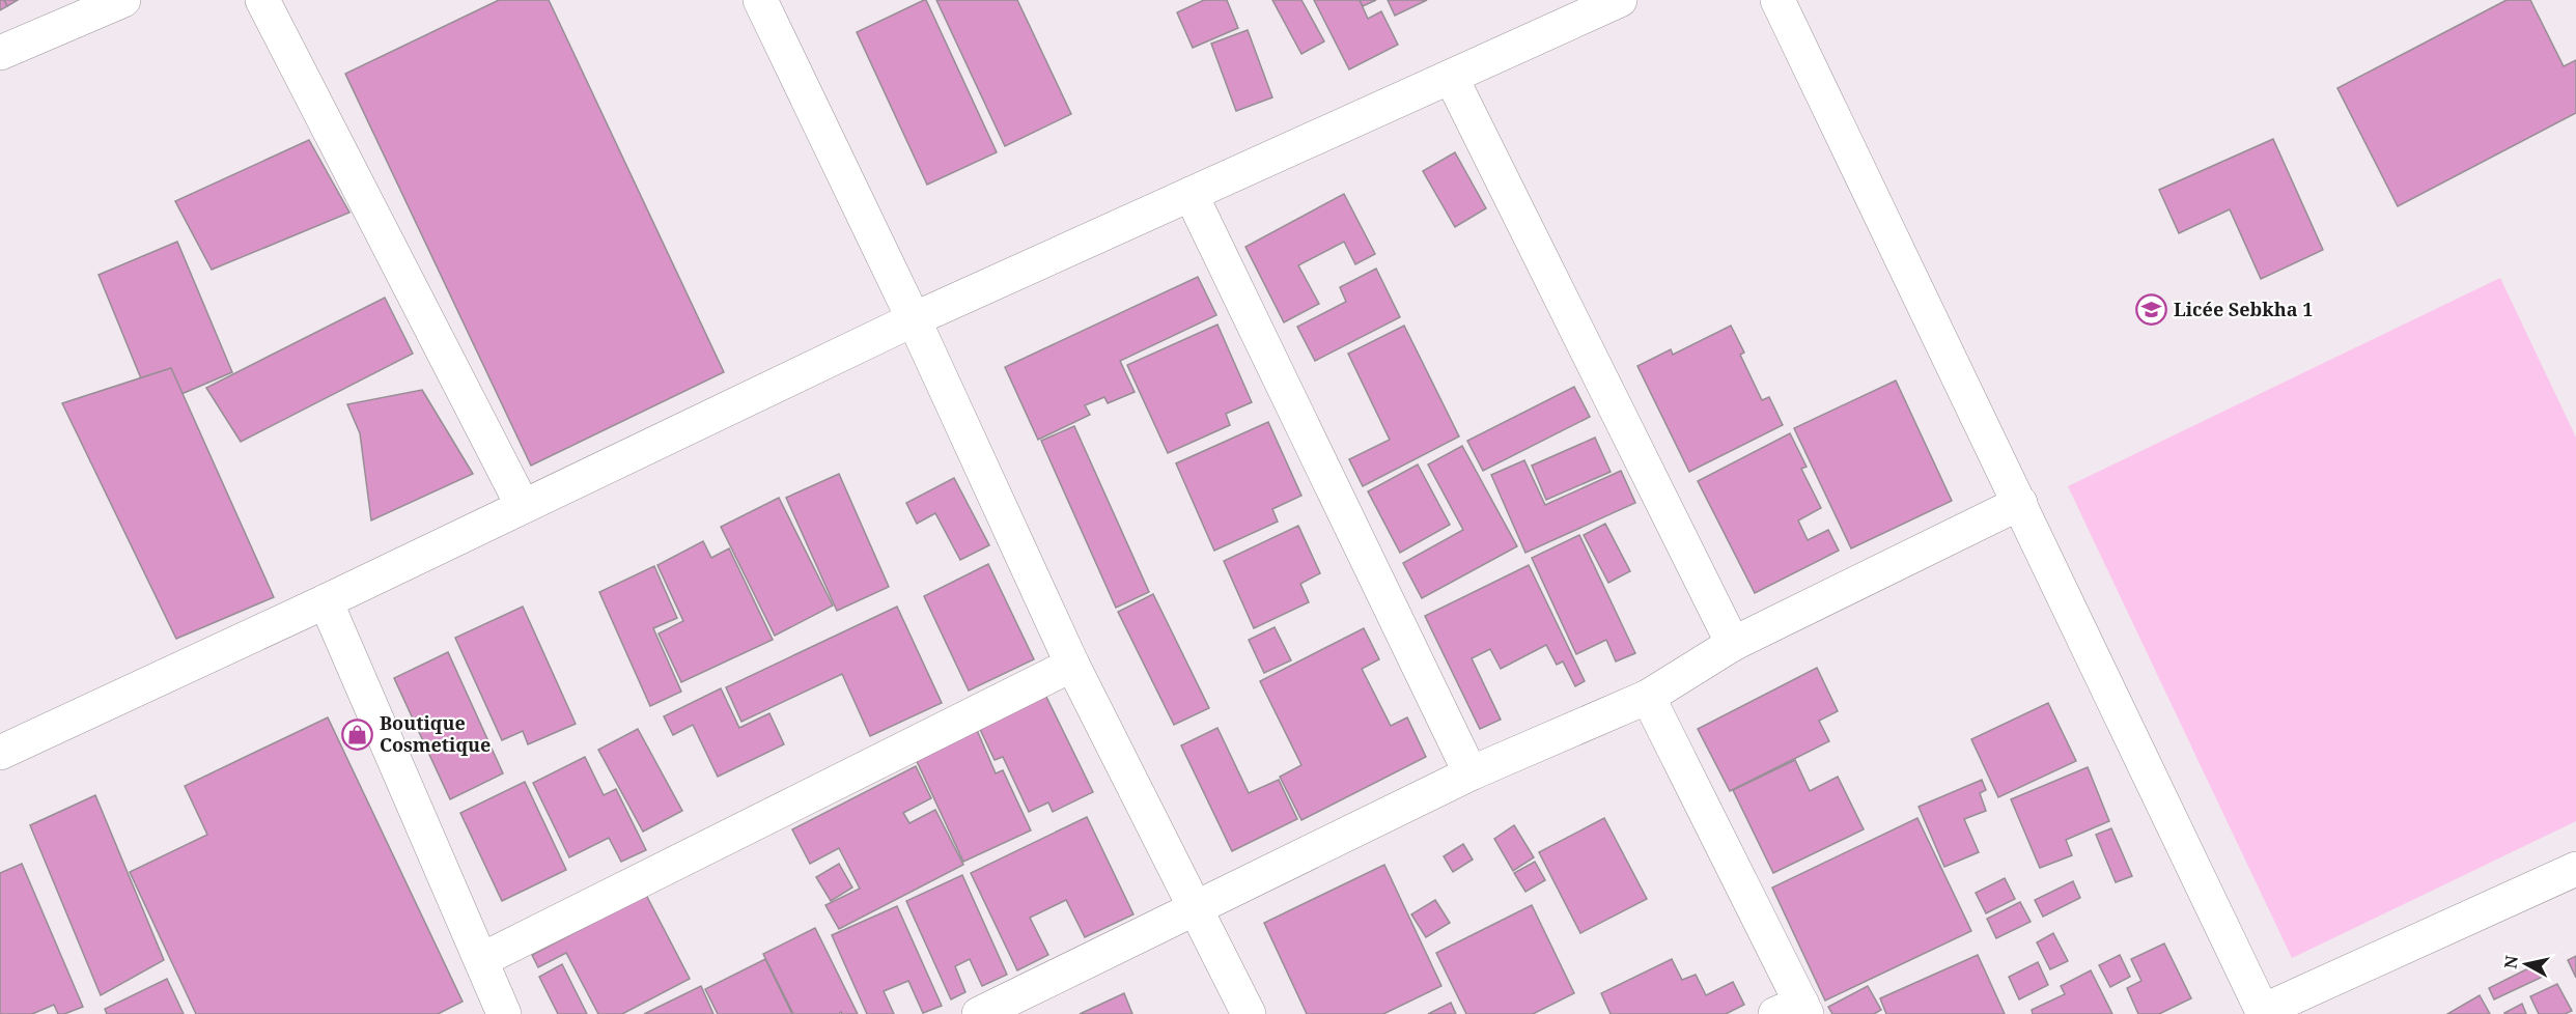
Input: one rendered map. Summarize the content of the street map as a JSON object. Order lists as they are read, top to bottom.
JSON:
{
  "places": {
    "school or university": ["Licée Sebkha 1"],
    "shop": ["Boutique Cosmetique"]
  },
  "north": "left"
}
